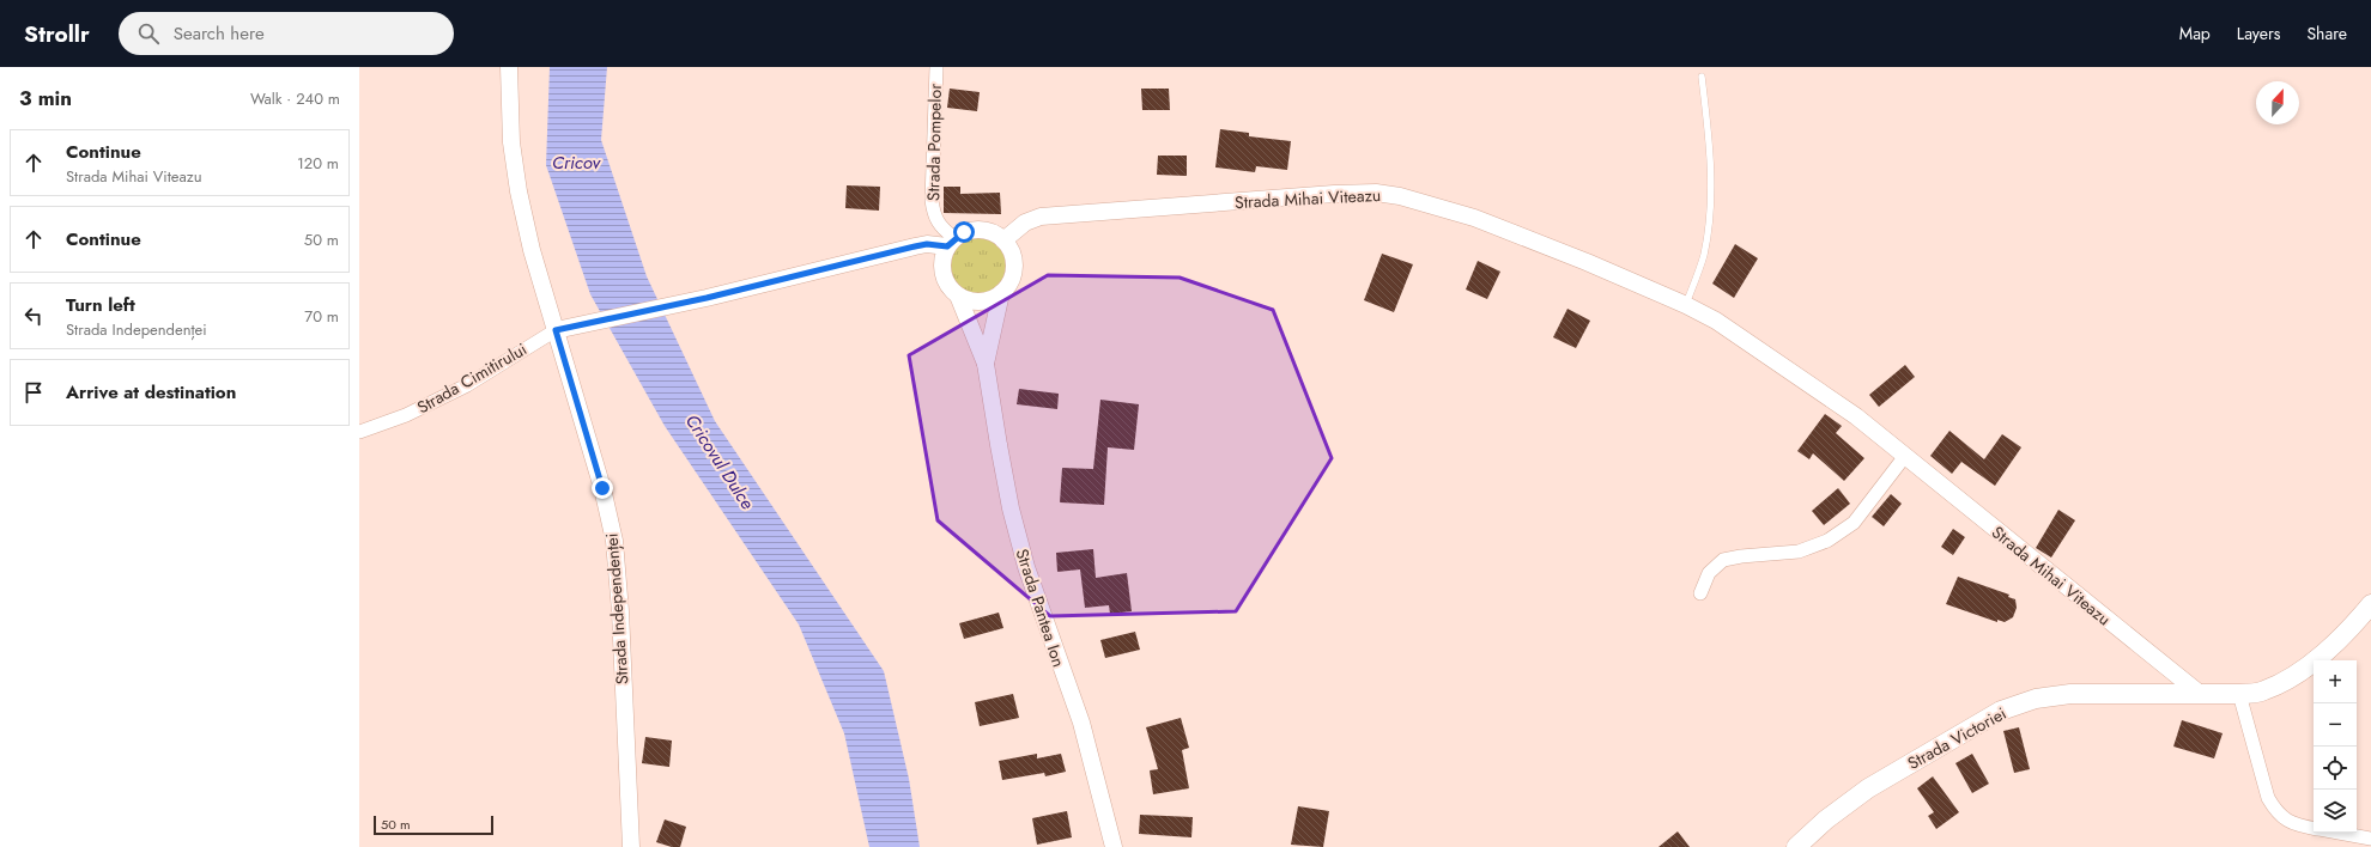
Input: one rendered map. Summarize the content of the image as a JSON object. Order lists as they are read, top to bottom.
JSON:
{
  "streets": {
    "main road": ["Strada Victoriei"],
    "street": [
      "Strada Pompelor",
      "Strada Mihai Viteazu",
      "Strada Cimitirului",
      "Strada Pantea Ion",
      "Strada Independenței"
    ]
  },
  "crossings": [
    ["Strada Pompelor", "Strada Mihai Viteazu"],
    ["Strada Pompelor", "Strada Pantea Ion"],
    ["Strada Mihai Viteazu", "Strada Pantea Ion"],
    ["Strada Mihai Viteazu", "Strada Victoriei"],
    ["Strada Cimitirului", "Strada Independenței"]
  ],
  "water": ["Cricov", "Cricovul Dulce"],
  "scale_bar": "50 m",
  "north": "top",
  "page": {
    "header": "Strollr",
    "search": "Search here",
    "nav": ["Map", "Layers", "Share"],
    "heading": ["3 min", "Walk · 240 m"],
    "list": [
      ["Continue", "Strada Mihai Viteazu", "120 m"],
      ["Continue", "50 m"],
      ["Turn left", "Strada Independenței", "70 m"],
      "Arrive at destination"
    ],
    "map_buttons": ["+", "−"],
    "scale": "50 m"
  }
}
